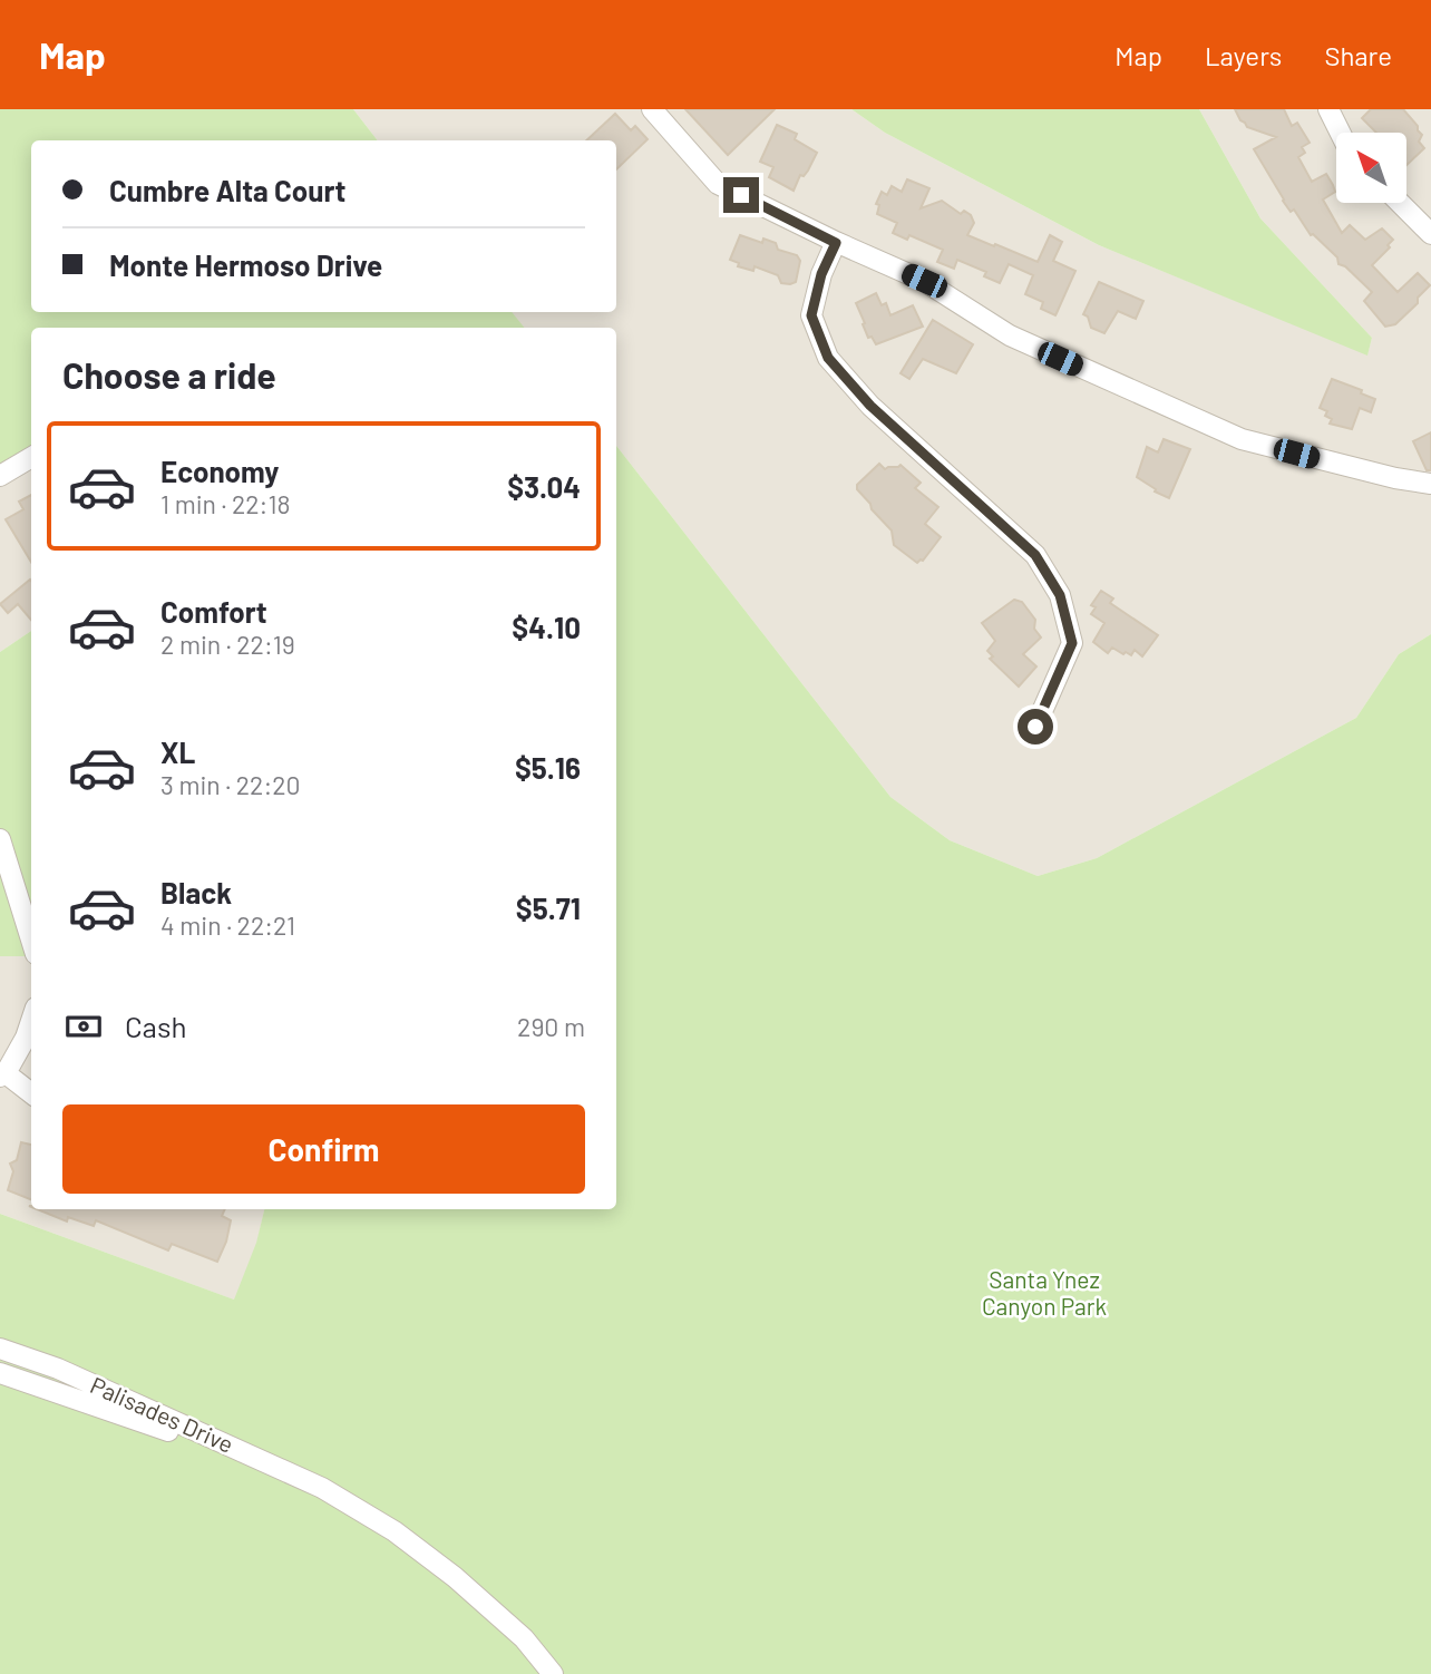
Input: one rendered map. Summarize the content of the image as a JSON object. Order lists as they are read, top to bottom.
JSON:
{
  "streets": {
    "street": ["Palisades Drive"]
  },
  "parks": ["Santa Ynez Canyon Park"],
  "north": "top left",
  "page": {
    "header": "Map",
    "nav": ["Map", "Layers", "Share"],
    "banner": ["Cumbre Alta Court", "Monte Hermoso Drive"],
    "heading": "Choose a ride",
    "list": [
      {
        "name": "Economy",
        "note": "1 min · 22:18",
        "value": "$3.04"
      },
      {
        "name": "Comfort",
        "note": "2 min · 22:19",
        "value": "$4.10"
      },
      {
        "name": "XL",
        "note": "3 min · 22:20",
        "value": "$5.16"
      },
      {
        "name": "Black",
        "note": "4 min · 22:21",
        "value": "$5.71"
      }
    ],
    "pay": ["Cash", "290 m"],
    "buttons": "Confirm"
  }
}
